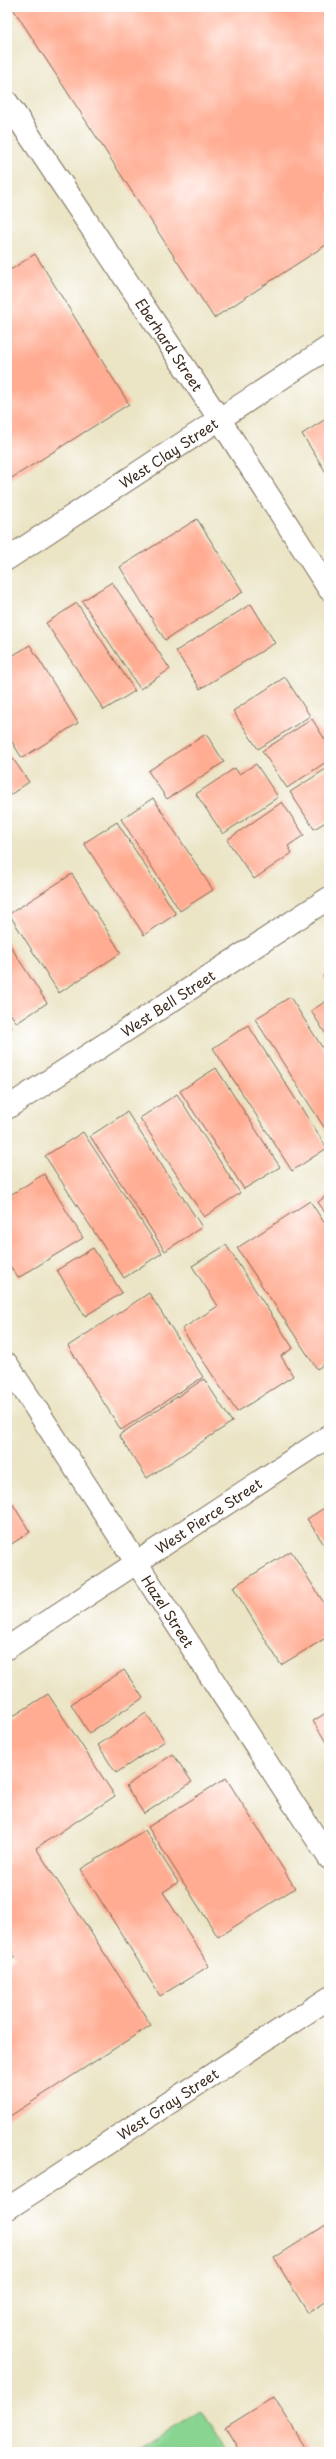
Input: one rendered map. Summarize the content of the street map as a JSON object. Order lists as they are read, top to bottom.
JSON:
{
  "streets": {
    "street": [
      "Eberhard Street",
      "West Clay Street",
      "West Bell Street",
      "West Pierce Street",
      "Hazel Street",
      "West Gray Street"
    ]
  },
  "crossings": [
    ["Eberhard Street", "West Clay Street"],
    ["West Pierce Street", "Hazel Street"]
  ]
}
